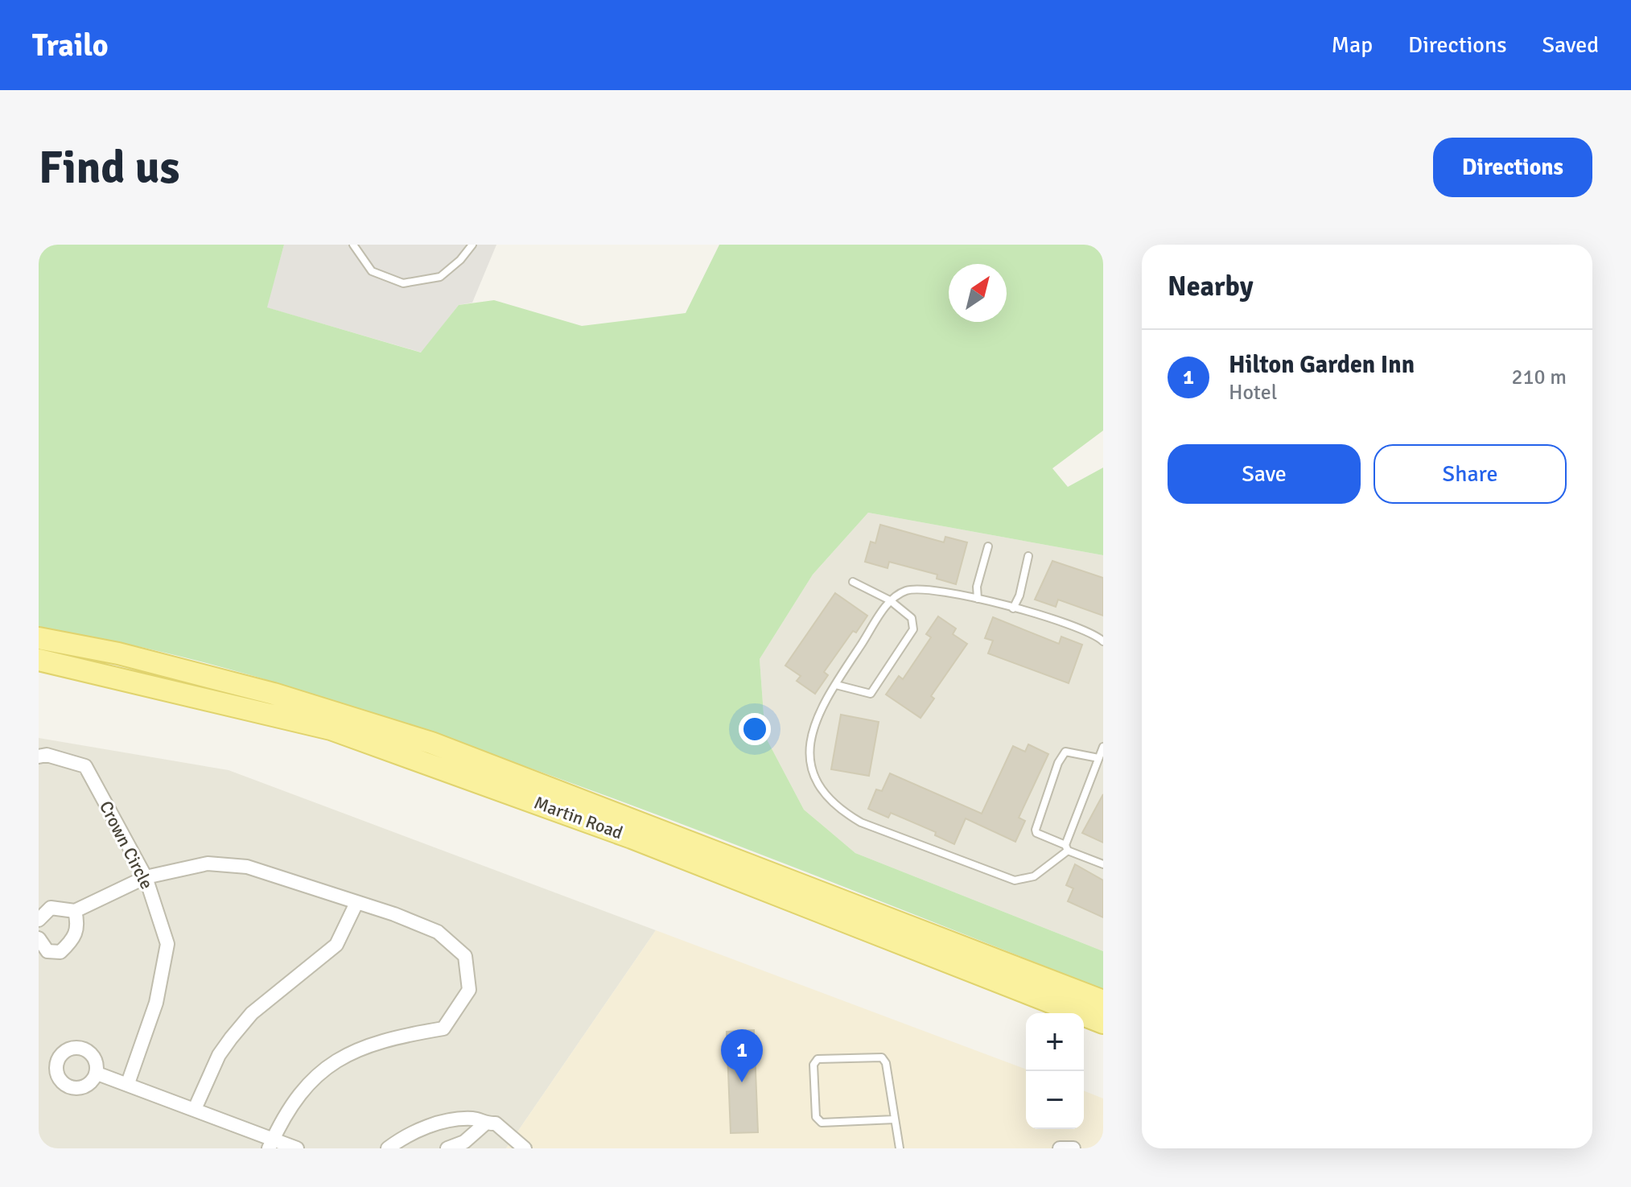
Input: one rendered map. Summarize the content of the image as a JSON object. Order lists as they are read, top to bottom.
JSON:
{
  "streets": {
    "main road": ["Martin Road"],
    "street": ["Crown Circle"]
  },
  "north": "top right",
  "page": {
    "header": "Trailo",
    "nav": ["Map", "Directions", "Saved"],
    "buttons": [
      "Directions",
      ["Save", "Share"]
    ],
    "title": "Find us",
    "heading": "Nearby",
    "list": [
      {
        "mark": "1",
        "name": "Hilton Garden Inn",
        "note": "Hotel",
        "value": "210 m"
      }
    ],
    "map_buttons": ["+", "−"],
    "pins": "1"
  }
}
